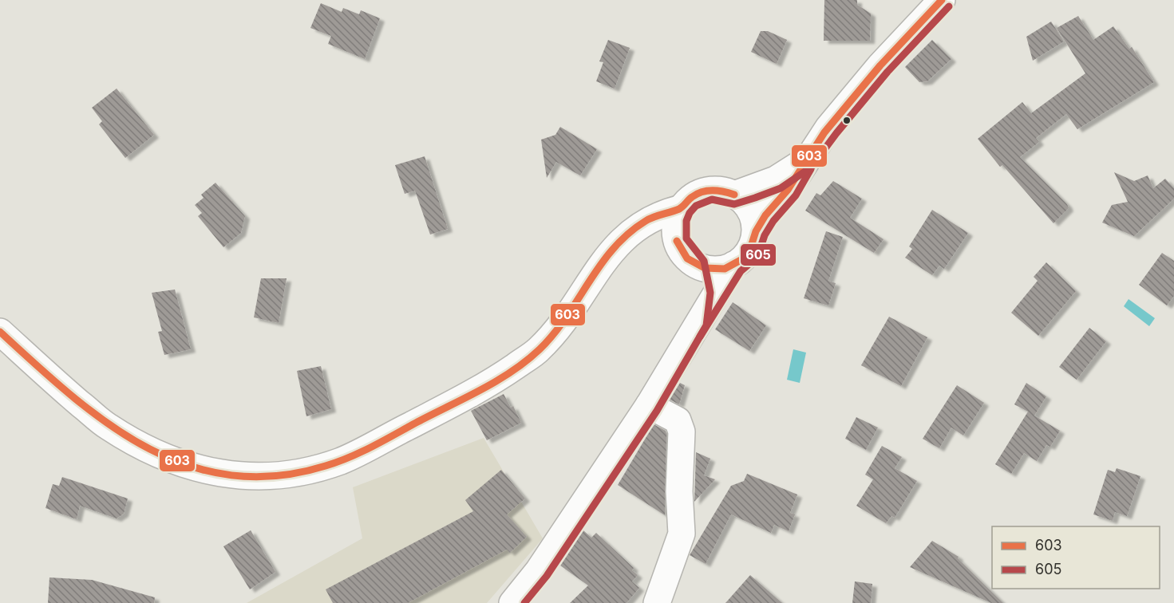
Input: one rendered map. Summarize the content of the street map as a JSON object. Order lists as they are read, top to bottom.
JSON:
{
  "lines": ["transit line 603", "transit line 605"],
  "legend": ["603", "605"]
}
